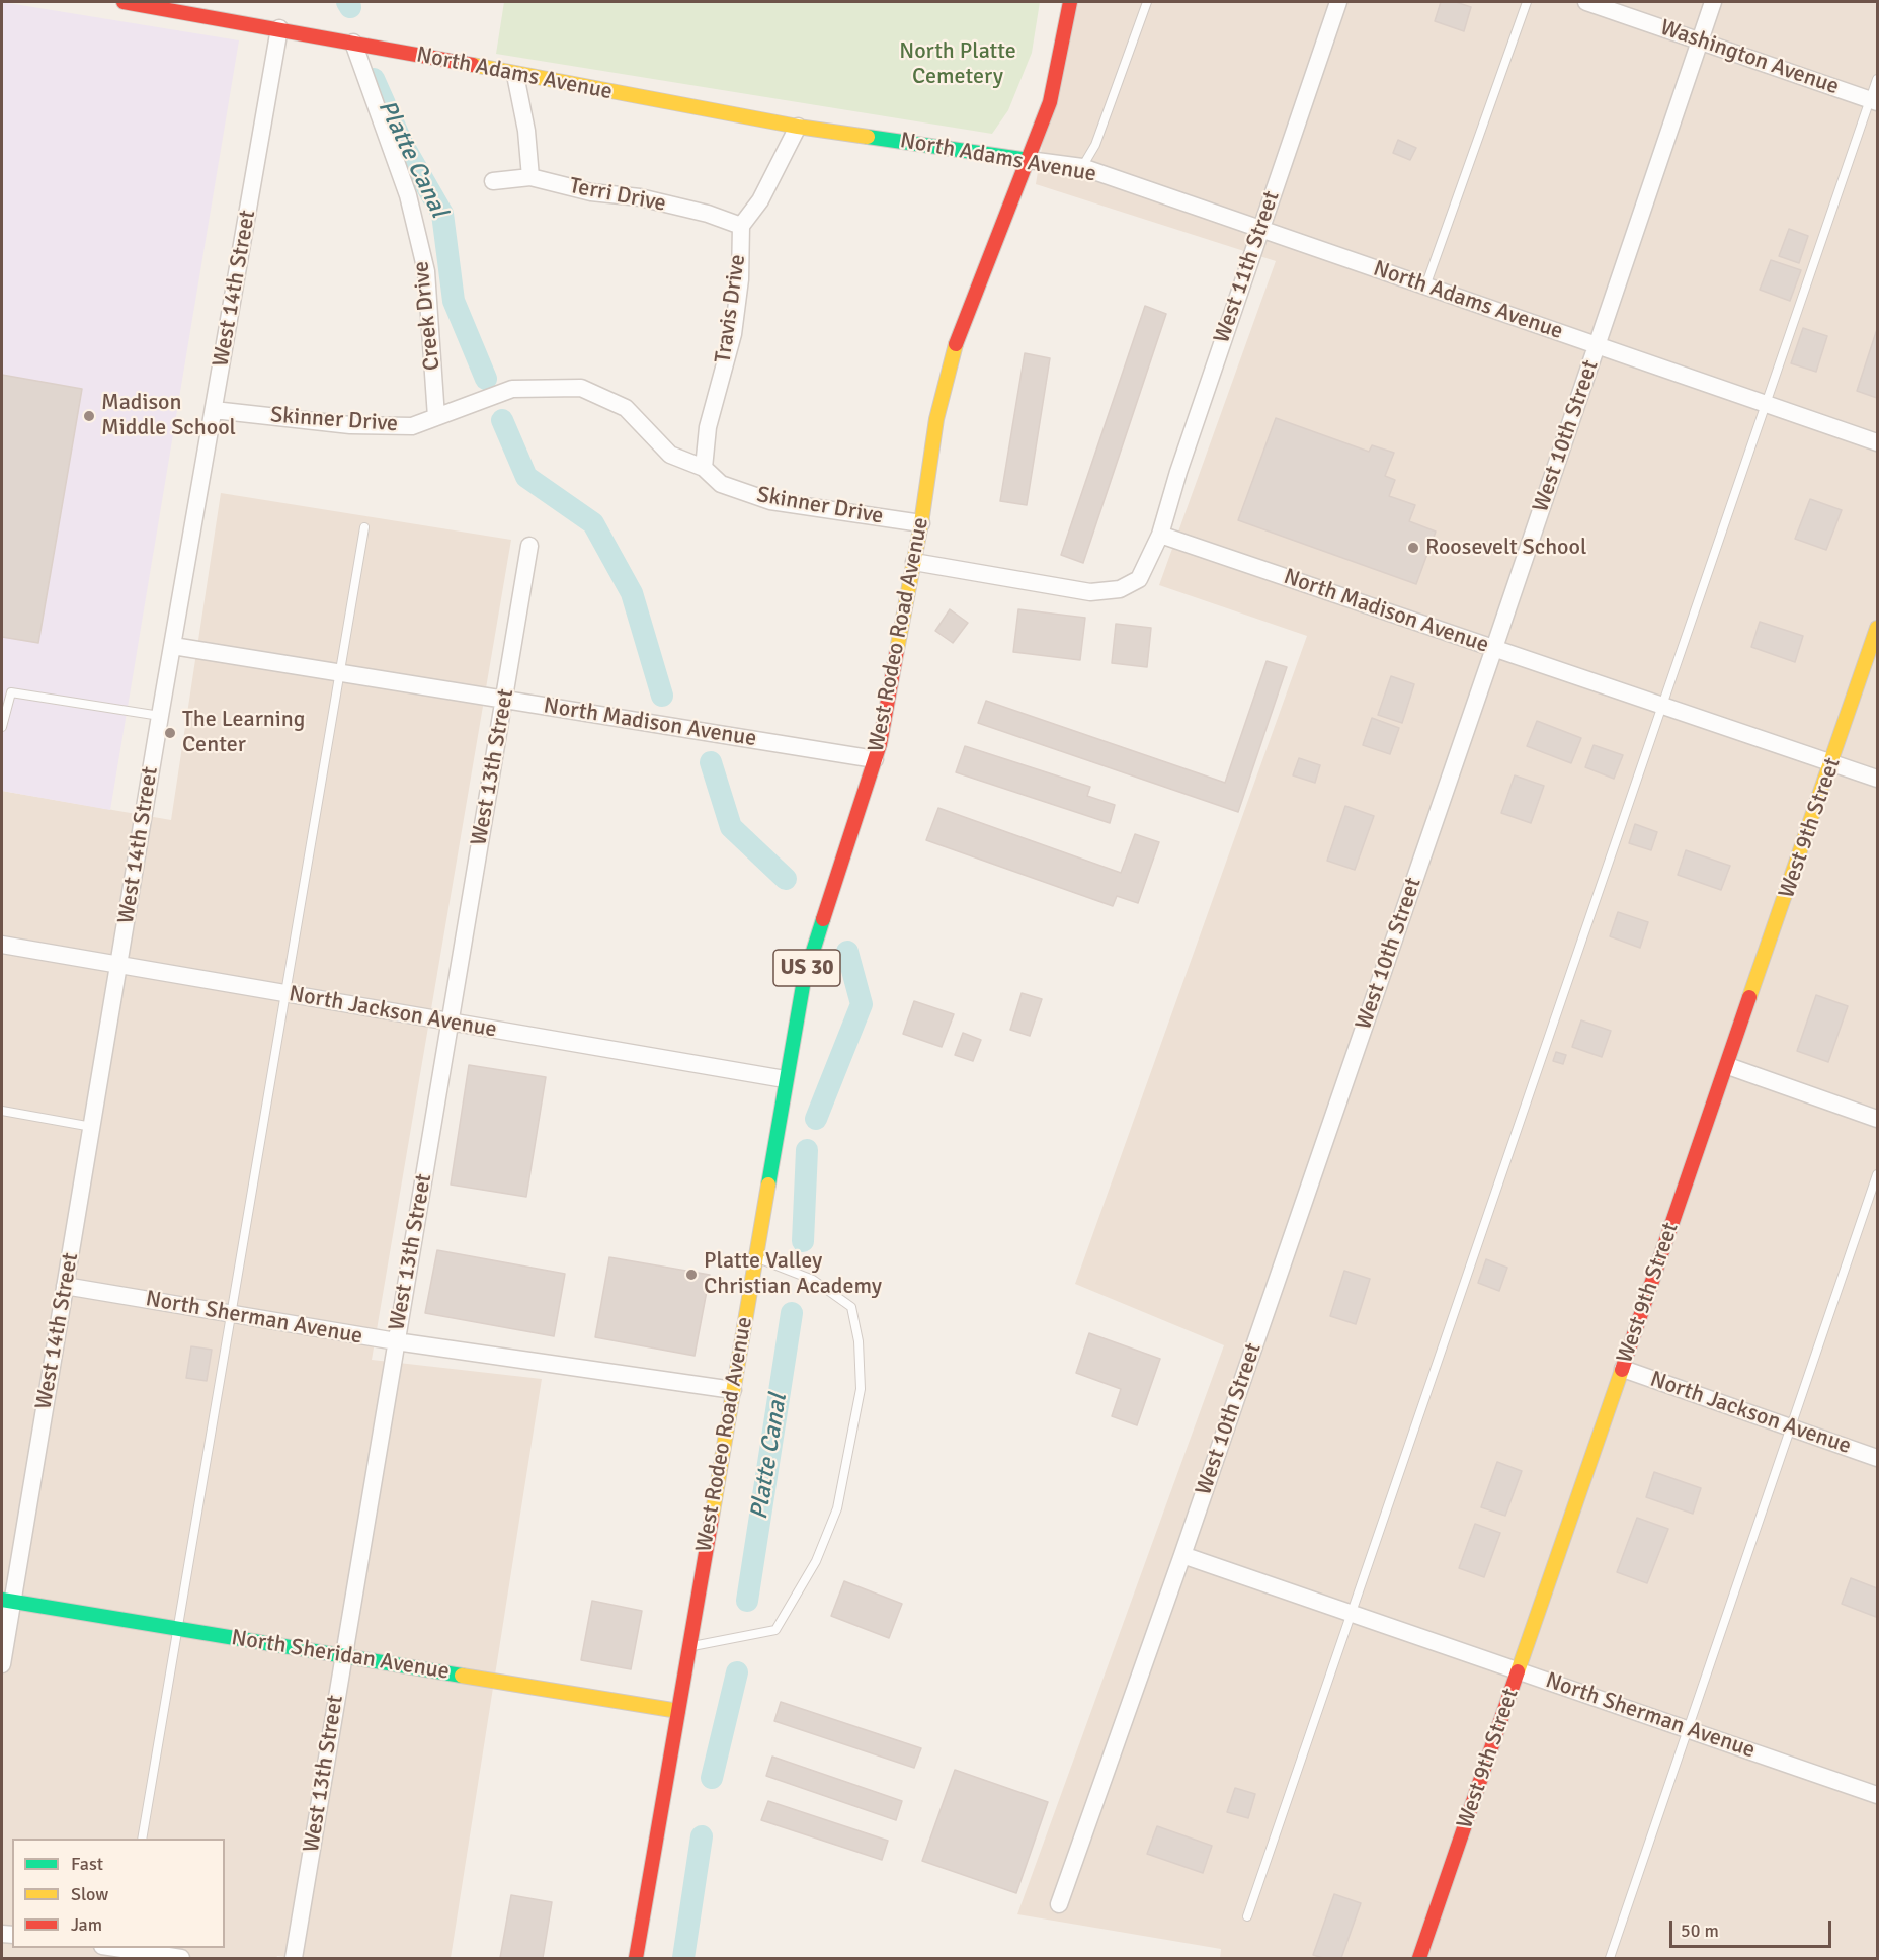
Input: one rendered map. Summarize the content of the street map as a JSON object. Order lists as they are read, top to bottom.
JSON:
{
  "streets": {
    "street": [
      "Washington Avenue",
      "North Adams Avenue",
      "Terri Drive",
      "West 11th Street",
      "West 14th Street",
      "Travis Drive",
      "Creek Drive",
      "Skinner Drive",
      "West 10th Street",
      "North Madison Avenue",
      "West Rodeo Road Avenue",
      "West 13th Street",
      "West 9th Street",
      "US 30",
      "North Jackson Avenue",
      "North Sherman Avenue",
      "North Sheridan Avenue"
    ]
  },
  "crossings": [
    ["Washington Avenue", "West 10th Street"],
    ["North Adams Avenue", "West 11th Street"],
    ["North Adams Avenue", "West 14th Street"],
    ["North Adams Avenue", "Travis Drive"],
    ["North Adams Avenue", "Creek Drive"],
    ["North Adams Avenue", "West 10th Street"],
    ["North Adams Avenue", "West Rodeo Road Avenue"],
    ["Terri Drive", "Travis Drive"],
    ["West 11th Street", "North Madison Avenue"],
    ["West 14th Street", "Skinner Drive"],
    ["West 14th Street", "North Madison Avenue"],
    ["West 14th Street", "North Jackson Avenue"],
    ["West 14th Street", "North Sherman Avenue"],
    ["West 14th Street", "North Sheridan Avenue"],
    ["Travis Drive", "Skinner Drive"],
    ["Creek Drive", "Skinner Drive"],
    ["Skinner Drive", "West Rodeo Road Avenue"],
    ["West 10th Street", "North Madison Avenue"],
    ["West 10th Street", "North Sherman Avenue"],
    ["North Madison Avenue", "West Rodeo Road Avenue"],
    ["North Madison Avenue", "West 13th Street"],
    ["North Madison Avenue", "West 9th Street"],
    ["West Rodeo Road Avenue", "North Jackson Avenue"],
    ["West Rodeo Road Avenue", "North Sherman Avenue"],
    ["West Rodeo Road Avenue", "North Sheridan Avenue"],
    ["West 13th Street", "North Jackson Avenue"],
    ["West 13th Street", "North Sherman Avenue"],
    ["West 13th Street", "North Sheridan Avenue"],
    ["West 9th Street", "North Jackson Avenue"],
    ["West 9th Street", "North Sherman Avenue"]
  ],
  "water": ["Platte Canal"],
  "parks": ["North Platte Cemetery"],
  "places": [
    "Madison Middle School",
    "Roosevelt School",
    "The Learning Center",
    "Platte Valley Christian Academy"
  ],
  "legend": ["Fast", "Slow", "Jam"],
  "scale_bar": "50 m"
}
